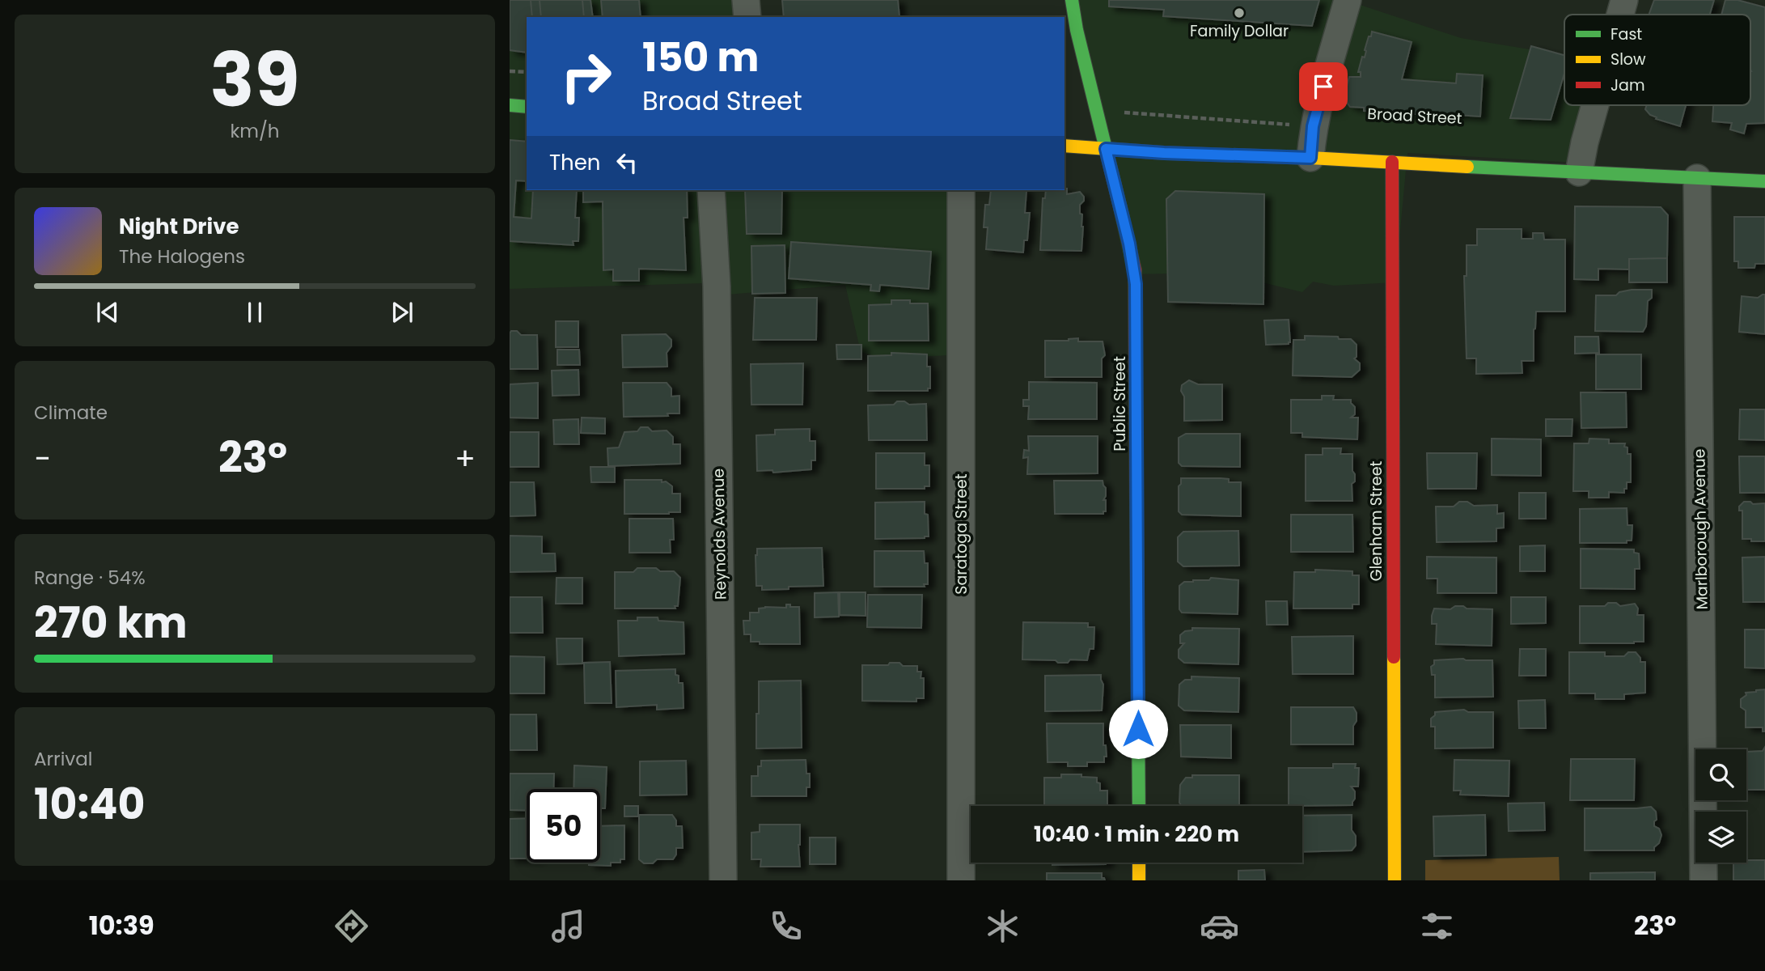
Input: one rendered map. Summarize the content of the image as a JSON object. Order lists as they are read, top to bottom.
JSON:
{
  "streets": {
    "main road": ["Public Street", "Glenham Street"],
    "street": ["Marlborough Avenue", "Reynolds Avenue", "Saratoga Street"]
  },
  "places": ["Family Dollar"],
  "legend": ["Fast", "Slow", "Jam"],
  "page": {
    "tile": [
      ["39", "km/h"],
      "Climate",
      ["Range · 54%", "270 km"],
      ["Arrival", "10:40"]
    ],
    "turn": ["150 m", "Broad Street"],
    "then": "Then",
    "song": ["Night Drive", "The Halogens"],
    "heat": ["−", "23°", "+"],
    "limit": "50",
    "trip": "10:40 · 1 min · 220 m",
    "tabs": ["10:39", "23°"]
  }
}
